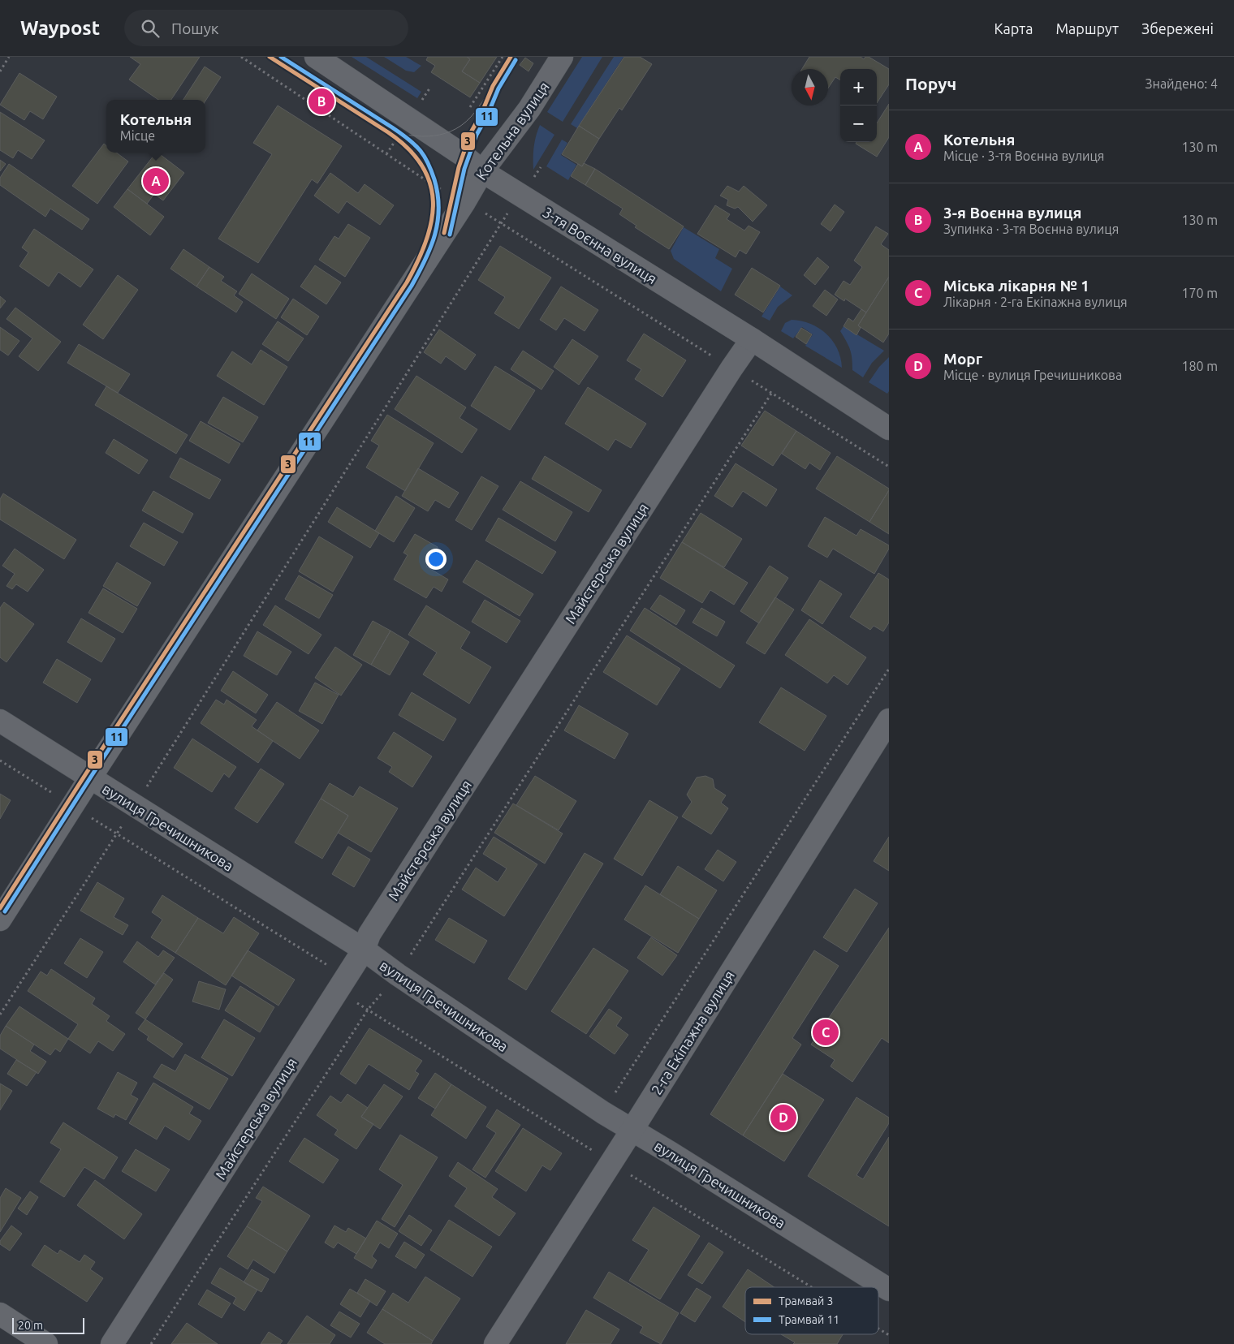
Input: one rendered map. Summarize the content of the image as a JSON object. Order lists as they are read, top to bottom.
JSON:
{
  "streets": {
    "street": [
      "Котельна вулиця",
      "3-тя Воєнна вулиця",
      "Майстерська вулиця",
      "вулиця Гречишникова",
      "2-га Екіпажна вулиця"
    ]
  },
  "crossings": [
    ["Котельна вулиця", "3-тя Воєнна вулиця"],
    ["Котельна вулиця", "вулиця Гречишникова"],
    ["3-тя Воєнна вулиця", "Майстерська вулиця"],
    ["Майстерська вулиця", "вулиця Гречишникова"],
    ["вулиця Гречишникова", "2-га Екіпажна вулиця"]
  ],
  "lines": ["tram line 3", "tram line 11"],
  "legend": ["Трамвай 3", "Трамвай 11"],
  "scale_bar": "20 m",
  "north": "bottom",
  "page": {
    "header": "Waypost",
    "search": "Пошук",
    "nav": ["Карта", "Маршрут", "Збережені"],
    "heading": ["Поруч", "Знайдено: 4"],
    "map_buttons": ["+", "−"],
    "pins": [
      "B",
      "A",
      "C",
      "D"
    ],
    "popup": ["Котельня", "Місце"],
    "list": [
      {
        "mark": "A",
        "name": "Котельня",
        "note": "Місце · 3-тя Воєнна вулиця",
        "value": "130 m"
      },
      {
        "mark": "B",
        "name": "3-я Воєнна вулиця",
        "note": "Зупинка · 3-тя Воєнна вулиця",
        "value": "130 m"
      },
      {
        "mark": "C",
        "name": "Міська лікарня № 1",
        "note": "Лікарня · 2-га Екіпажна вулиця",
        "value": "170 m"
      },
      {
        "mark": "D",
        "name": "Морг",
        "note": "Місце · вулиця Гречишникова",
        "value": "180 m"
      }
    ],
    "scale": "20 m"
  }
}
